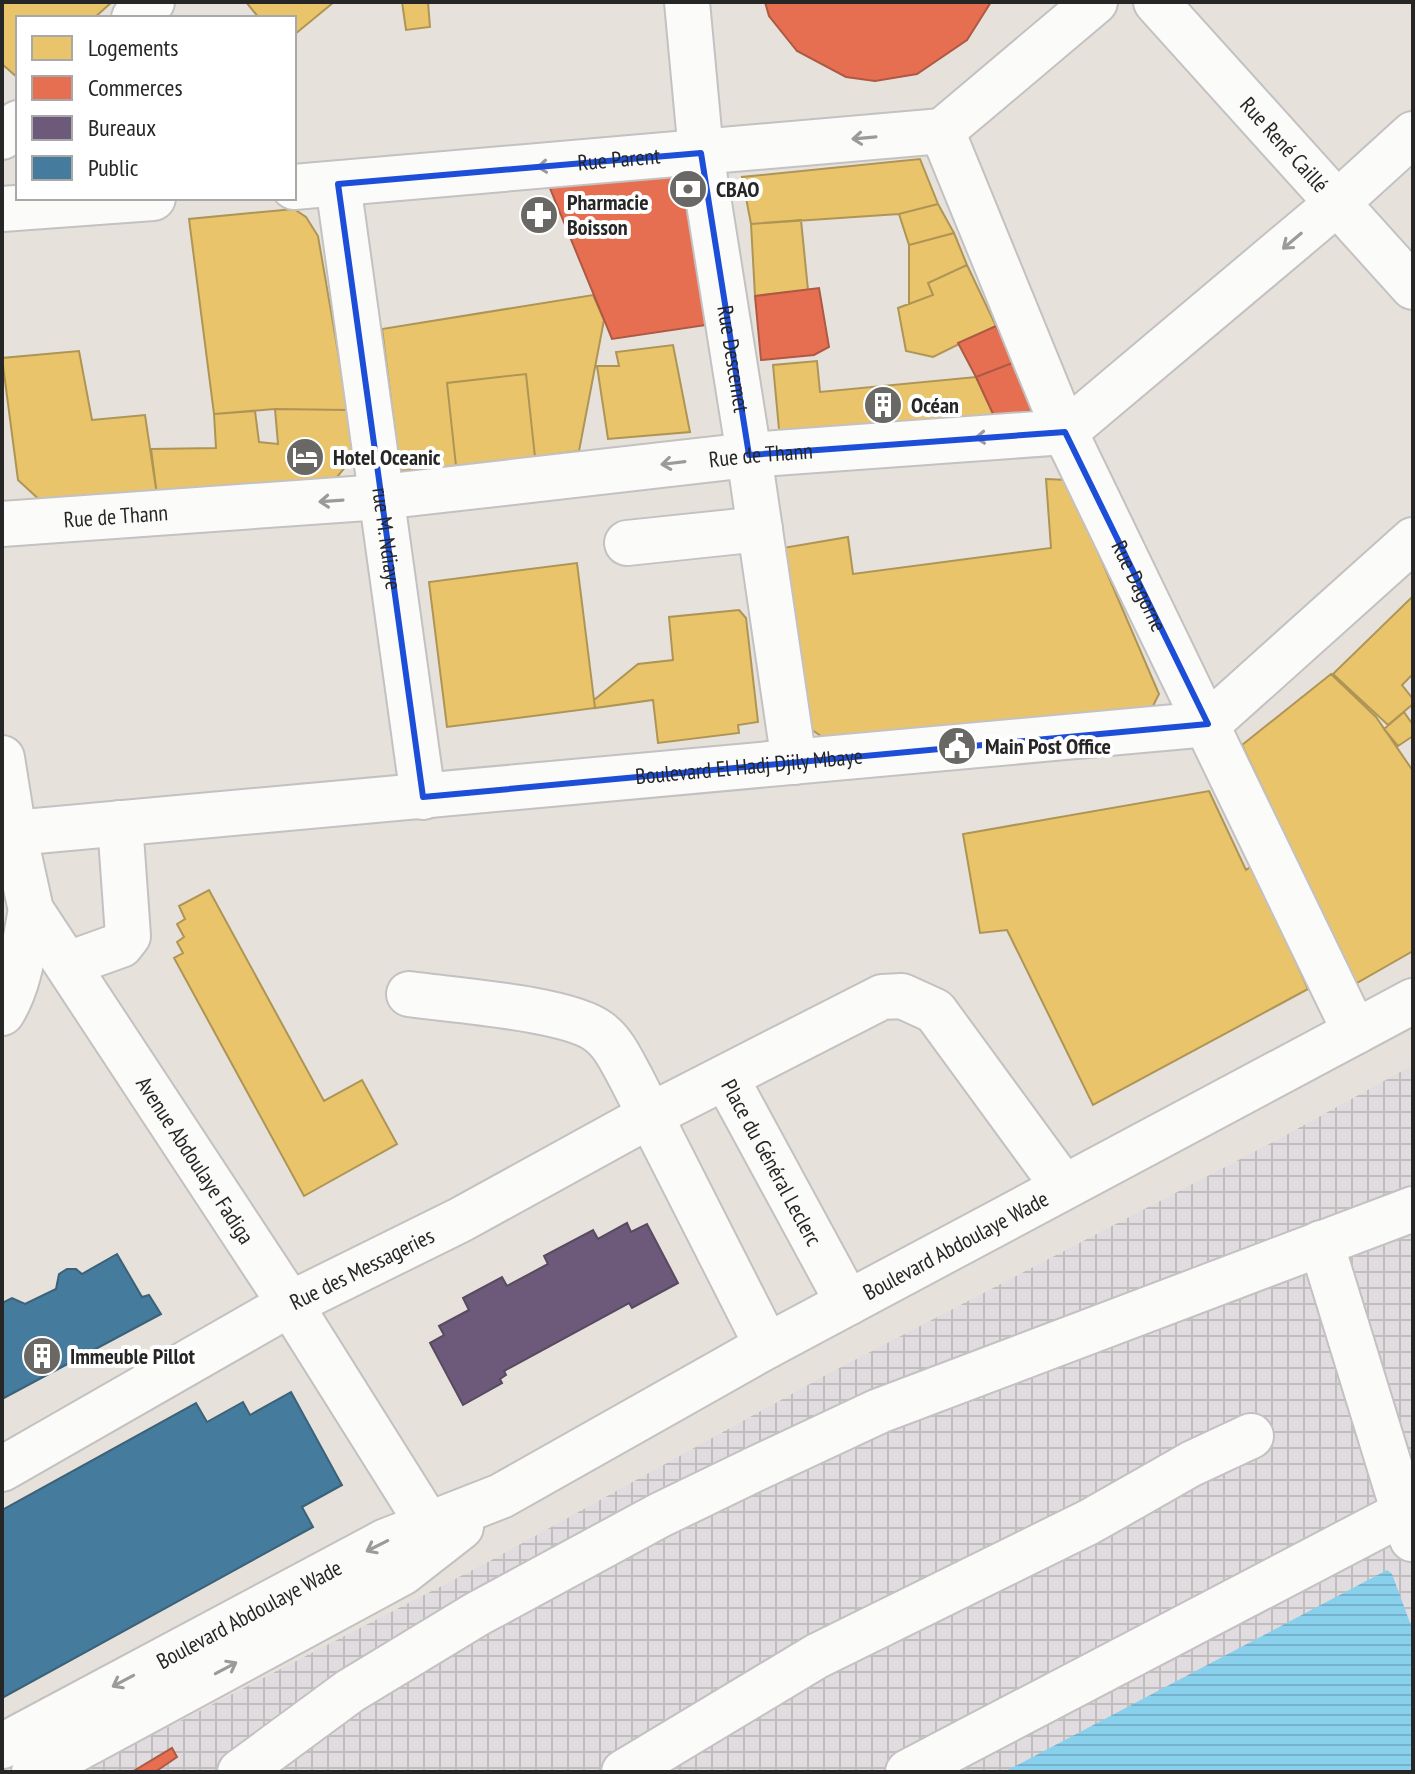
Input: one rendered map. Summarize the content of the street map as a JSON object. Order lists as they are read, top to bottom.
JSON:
{
  "streets": {
    "street": [
      "Rue René Caillé",
      "Rue Parent",
      "Rue Descemet",
      "Rue de Thann",
      "rue M. Ndiaye",
      "Rue Dagorne",
      "Boulevard El Hadj Djily Mbaye",
      "Avenue Abdoulaye Fadiga",
      "Place du Général Leclerc",
      "Boulevard Abdoulaye Wade",
      "Rue des Messageries"
    ]
  },
  "crossings": [
    ["Rue Parent", "Rue Descemet"],
    ["Rue Parent", "rue M. Ndiaye"],
    ["Rue Parent", "Rue Dagorne"],
    ["Rue Descemet", "Rue de Thann"],
    ["Rue Descemet", "Boulevard El Hadj Djily Mbaye"],
    ["Rue de Thann", "rue M. Ndiaye"],
    ["Rue de Thann", "Rue Dagorne"],
    ["rue M. Ndiaye", "Boulevard El Hadj Djily Mbaye"],
    ["Rue Dagorne", "Boulevard El Hadj Djily Mbaye"],
    ["Rue Dagorne", "Boulevard Abdoulaye Wade"],
    ["Boulevard El Hadj Djily Mbaye", "Avenue Abdoulaye Fadiga"],
    ["Avenue Abdoulaye Fadiga", "Boulevard Abdoulaye Wade"],
    ["Avenue Abdoulaye Fadiga", "Rue des Messageries"],
    ["Place du Général Leclerc", "Boulevard Abdoulaye Wade"],
    ["Place du Général Leclerc", "Rue des Messageries"]
  ],
  "one_way": ["Rue Parent", "Rue de Thann"],
  "places": {
    "bank": ["CBAO"],
    "pharmacy": ["Pharmacie Boisson"],
    "building": ["Océan", "Immeuble Pillot"],
    "hotel": ["Hotel Oceanic"],
    "public building": ["Main Post Office"]
  },
  "legend": [
    "Logements",
    "Commerces",
    "Bureaux",
    "Public"
  ]
}
